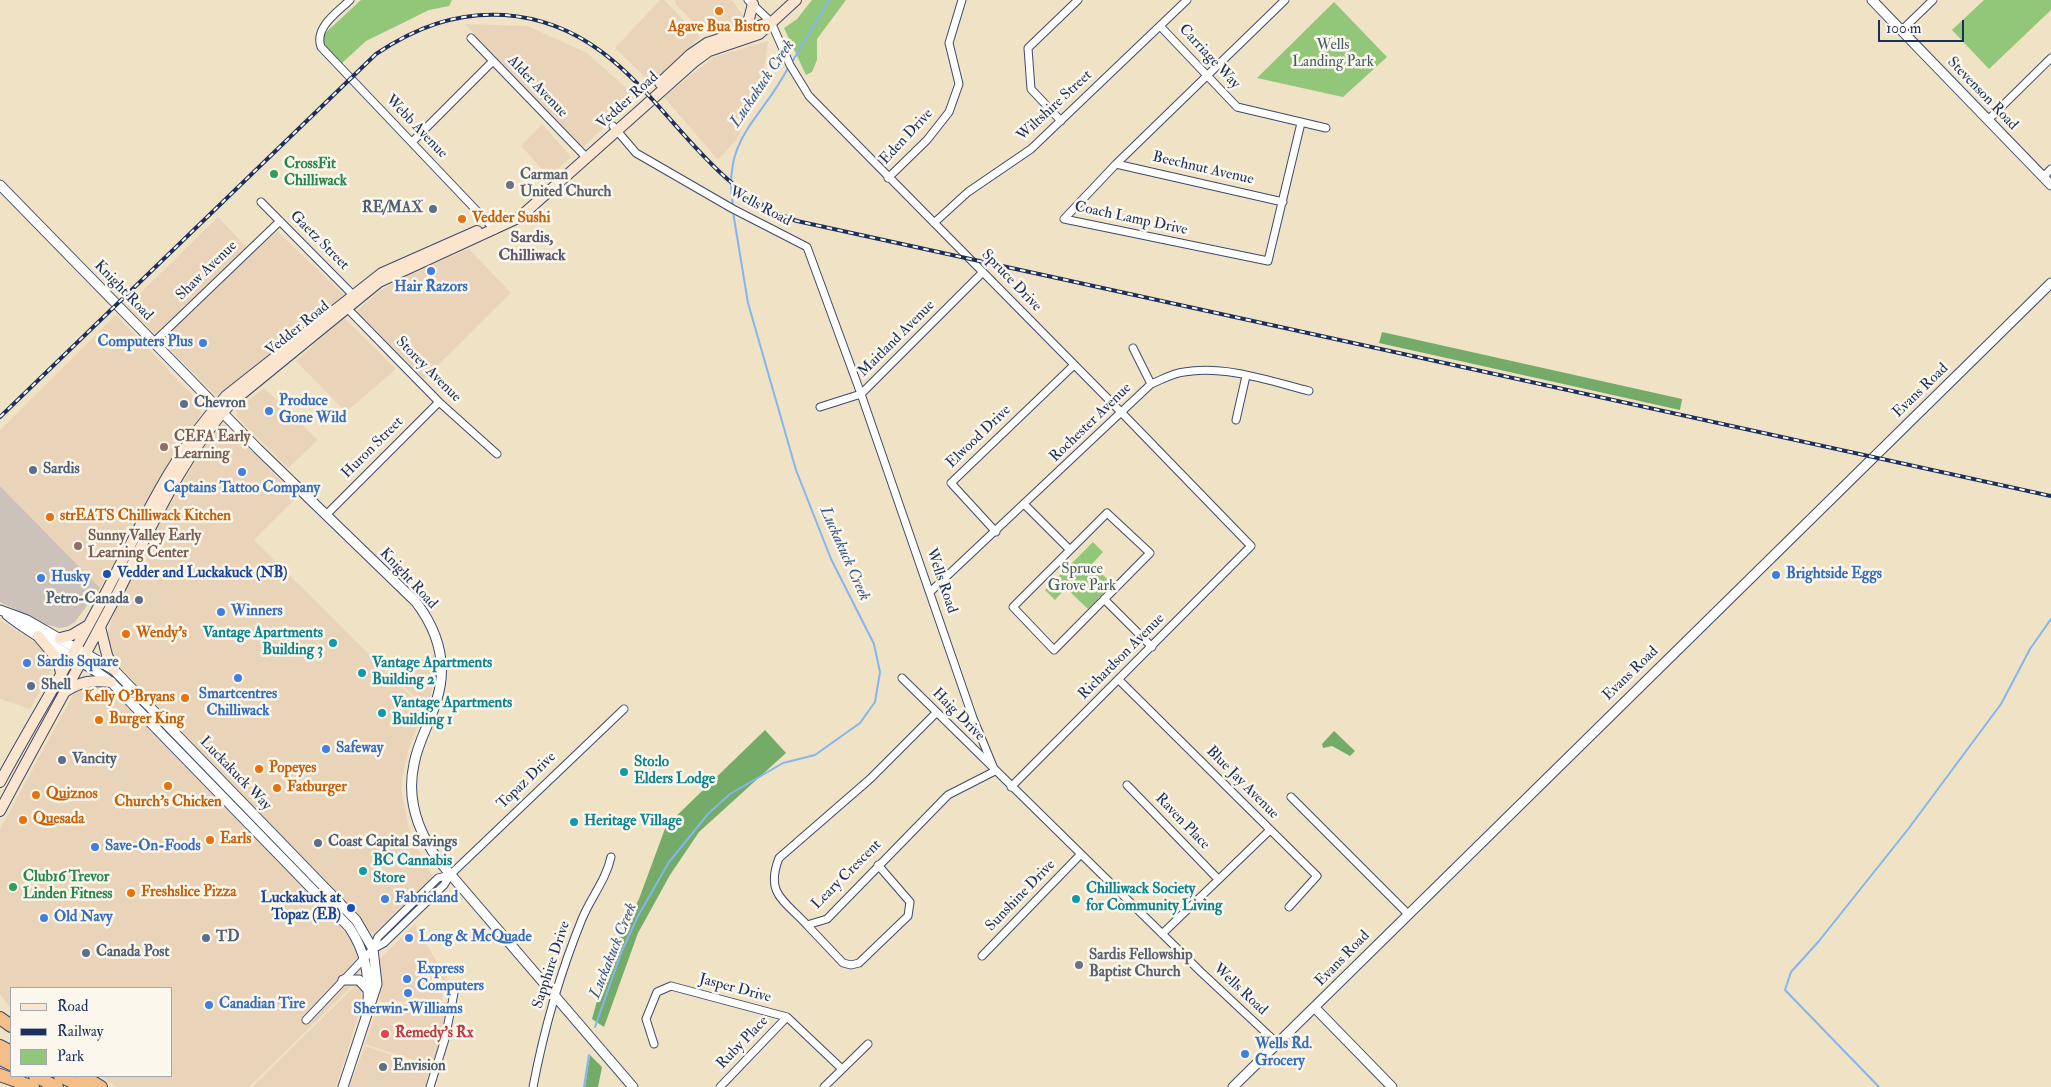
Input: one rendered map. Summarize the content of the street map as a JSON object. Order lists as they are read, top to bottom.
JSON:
{
  "streets": {
    "main road": ["Vedder Road"],
    "street": [
      "Carriage Way",
      "Alder Avenue",
      "Stevenson Road",
      "Wiltshire Street",
      "Webb Avenue",
      "Eden Drive",
      "Beechnut Avenue",
      "Wells Road",
      "Coach Lamp Drive",
      "Gaetz Street",
      "Shaw Avenue",
      "Spruce Drive",
      "Knight Road",
      "Maitland Avenue",
      "Storey Avenue",
      "Evans Road",
      "Rochester Avenue",
      "Elwood Drive",
      "Huron Street",
      "Richardson Avenue",
      "Haig Drive",
      "Luckakuck Way",
      "Topaz Drive",
      "Blue Jay Avenue",
      "Raven Place",
      "Leary Crescent",
      "Sunshine Drive",
      "Sapphire Drive",
      "Jasper Drive",
      "Ruby Place"
    ]
  },
  "crossings": [
    ["Carriage Way", "Wiltshire Street"],
    ["Carriage Way", "Coach Lamp Drive"],
    ["Alder Avenue", "Vedder Road"],
    ["Vedder Road", "Webb Avenue"],
    ["Vedder Road", "Wells Road"],
    ["Vedder Road", "Gaetz Street"],
    ["Vedder Road", "Spruce Drive"],
    ["Vedder Road", "Knight Road"],
    ["Vedder Road", "Storey Avenue"],
    ["Vedder Road", "Luckakuck Way"],
    ["Wiltshire Street", "Spruce Drive"],
    ["Eden Drive", "Spruce Drive"],
    ["Beechnut Avenue", "Coach Lamp Drive"],
    ["Wells Road", "Maitland Avenue"],
    ["Wells Road", "Evans Road"],
    ["Wells Road", "Rochester Avenue"],
    ["Wells Road", "Richardson Avenue"],
    ["Wells Road", "Haig Drive"],
    ["Wells Road", "Leary Crescent"],
    ["Wells Road", "Sunshine Drive"],
    ["Gaetz Street", "Shaw Avenue"],
    ["Shaw Avenue", "Knight Road"],
    ["Spruce Drive", "Maitland Avenue"],
    ["Spruce Drive", "Rochester Avenue"],
    ["Spruce Drive", "Elwood Drive"],
    ["Spruce Drive", "Richardson Avenue"],
    ["Knight Road", "Huron Street"],
    ["Knight Road", "Topaz Drive"],
    ["Knight Road", "Sapphire Drive"],
    ["Storey Avenue", "Huron Street"],
    ["Rochester Avenue", "Elwood Drive"],
    ["Richardson Avenue", "Blue Jay Avenue"],
    ["Haig Drive", "Leary Crescent"],
    ["Luckakuck Way", "Topaz Drive"],
    ["Jasper Drive", "Ruby Place"]
  ],
  "districts": ["Sardis, Chilliwack"],
  "water": ["Luckakuck Creek"],
  "parks": ["Wells Landing Park", "Spruce Grove Park"],
  "places": [
    "Agave Bua Bistro",
    "CrossFit Chilliwack",
    "Carman United Church",
    "RE/MAX",
    "Vedder Sushi",
    "Hair Razors",
    "Computers Plus",
    "Chevron",
    "Produce Gone Wild",
    "CEFA Early Learning",
    "Sardis",
    "Captains Tattoo Company",
    "strEATS Chilliwack Kitchen",
    "Sunny Valley Early Learning Center",
    "Vedder and Luckakuck (NB)",
    "Brightside Eggs",
    "Husky",
    "Petro-Canada",
    "Winners",
    "Wendy's",
    "Vantage Apartments Building 3",
    "Sardis Square",
    "Vantage Apartments Building 2",
    "Smartcentres Chilliwack",
    "Shell",
    "Kelly O'Bryans",
    "Vantage Apartments Building 1",
    "Burger King",
    "Safeway",
    "Vancity",
    "Popeyes",
    "Sto:lo Elders Lodge",
    "Church's Chicken",
    "Fatburger",
    "Quiznos",
    "Quesada",
    "Heritage Village",
    "Earls",
    "Coast Capital Savings",
    "Save-On-Foods",
    "BC Cannabis Store",
    "Club16 Trevor Linden Fitness",
    "Freshslice Pizza",
    "Fabricland",
    "Chilliwack Society for Community Living",
    "Luckakuck at Topaz (EB)",
    "Old Navy",
    "TD",
    "Long & McQuade",
    "Canada Post",
    "Sardis Fellowship Baptist Church",
    "Express Computers",
    "Sherwin-Williams",
    "Canadian Tire",
    "Remedy's Rx",
    "Wells Rd. Grocery",
    "Envision"
  ],
  "legend": ["Road", "Railway", "Park"],
  "scale_bar": "100 m"
}
